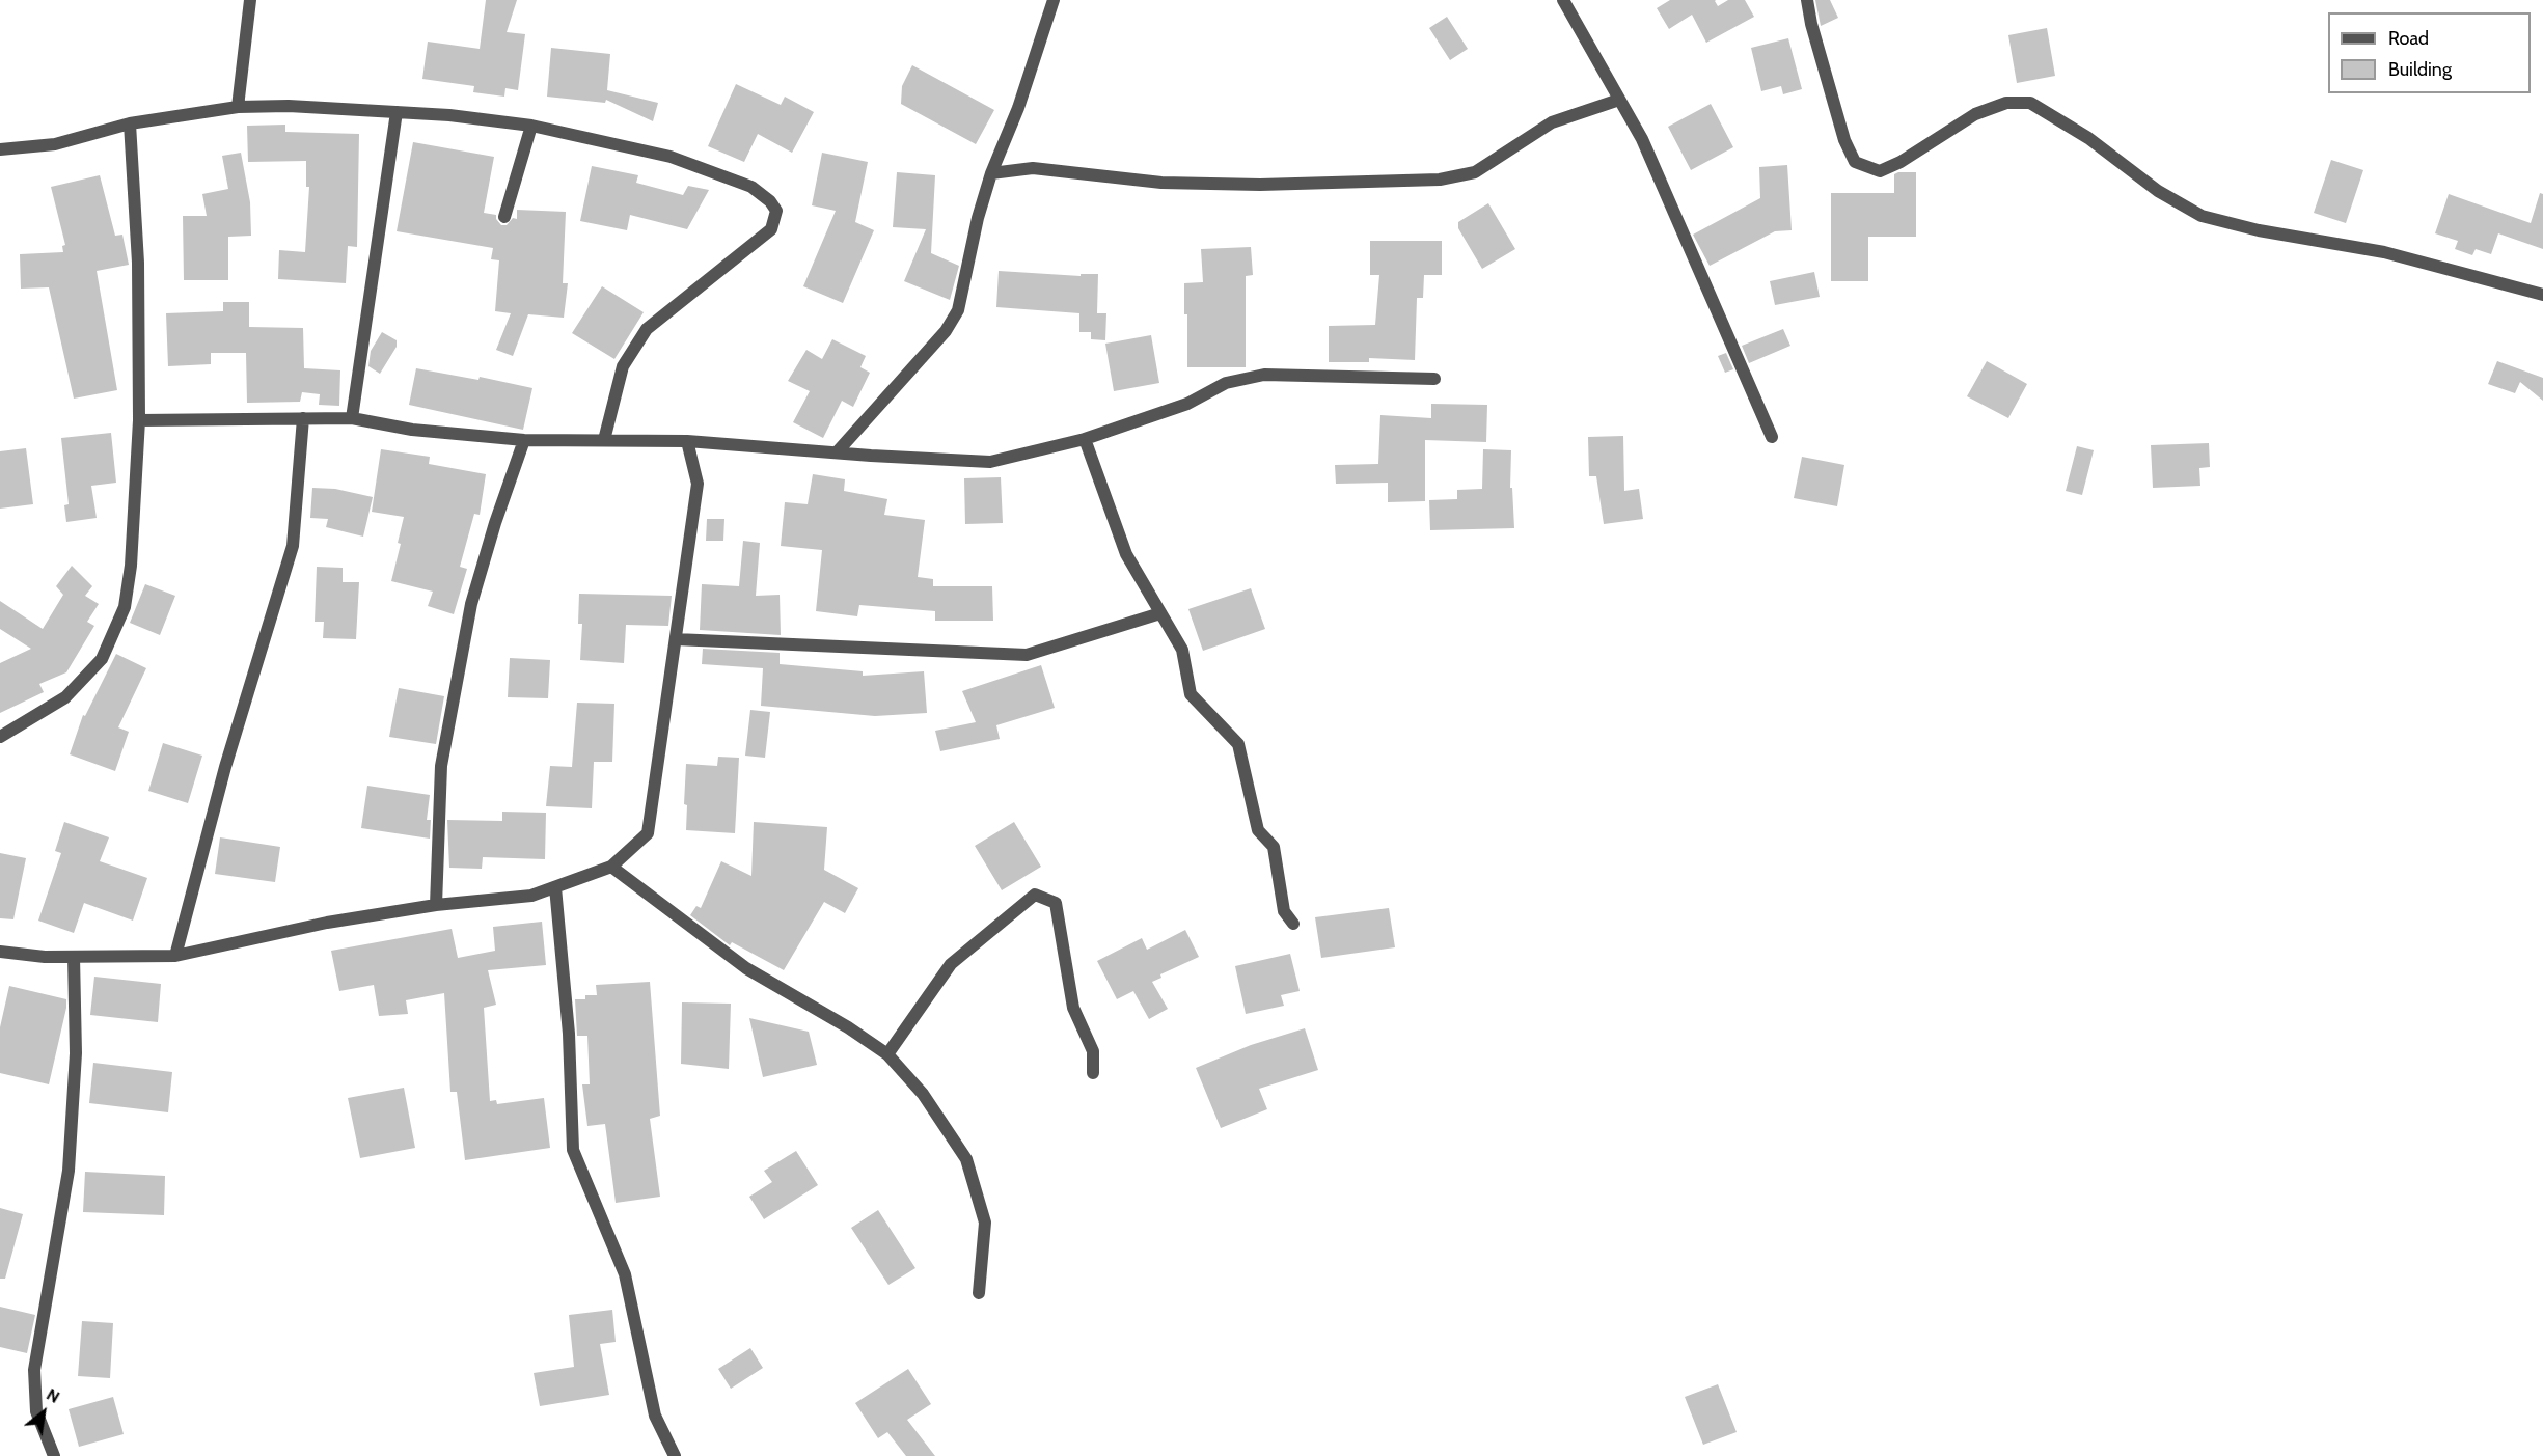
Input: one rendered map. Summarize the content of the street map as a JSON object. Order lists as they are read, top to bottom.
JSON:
{
  "legend": ["Road", "Building"],
  "north": "top right"
}
